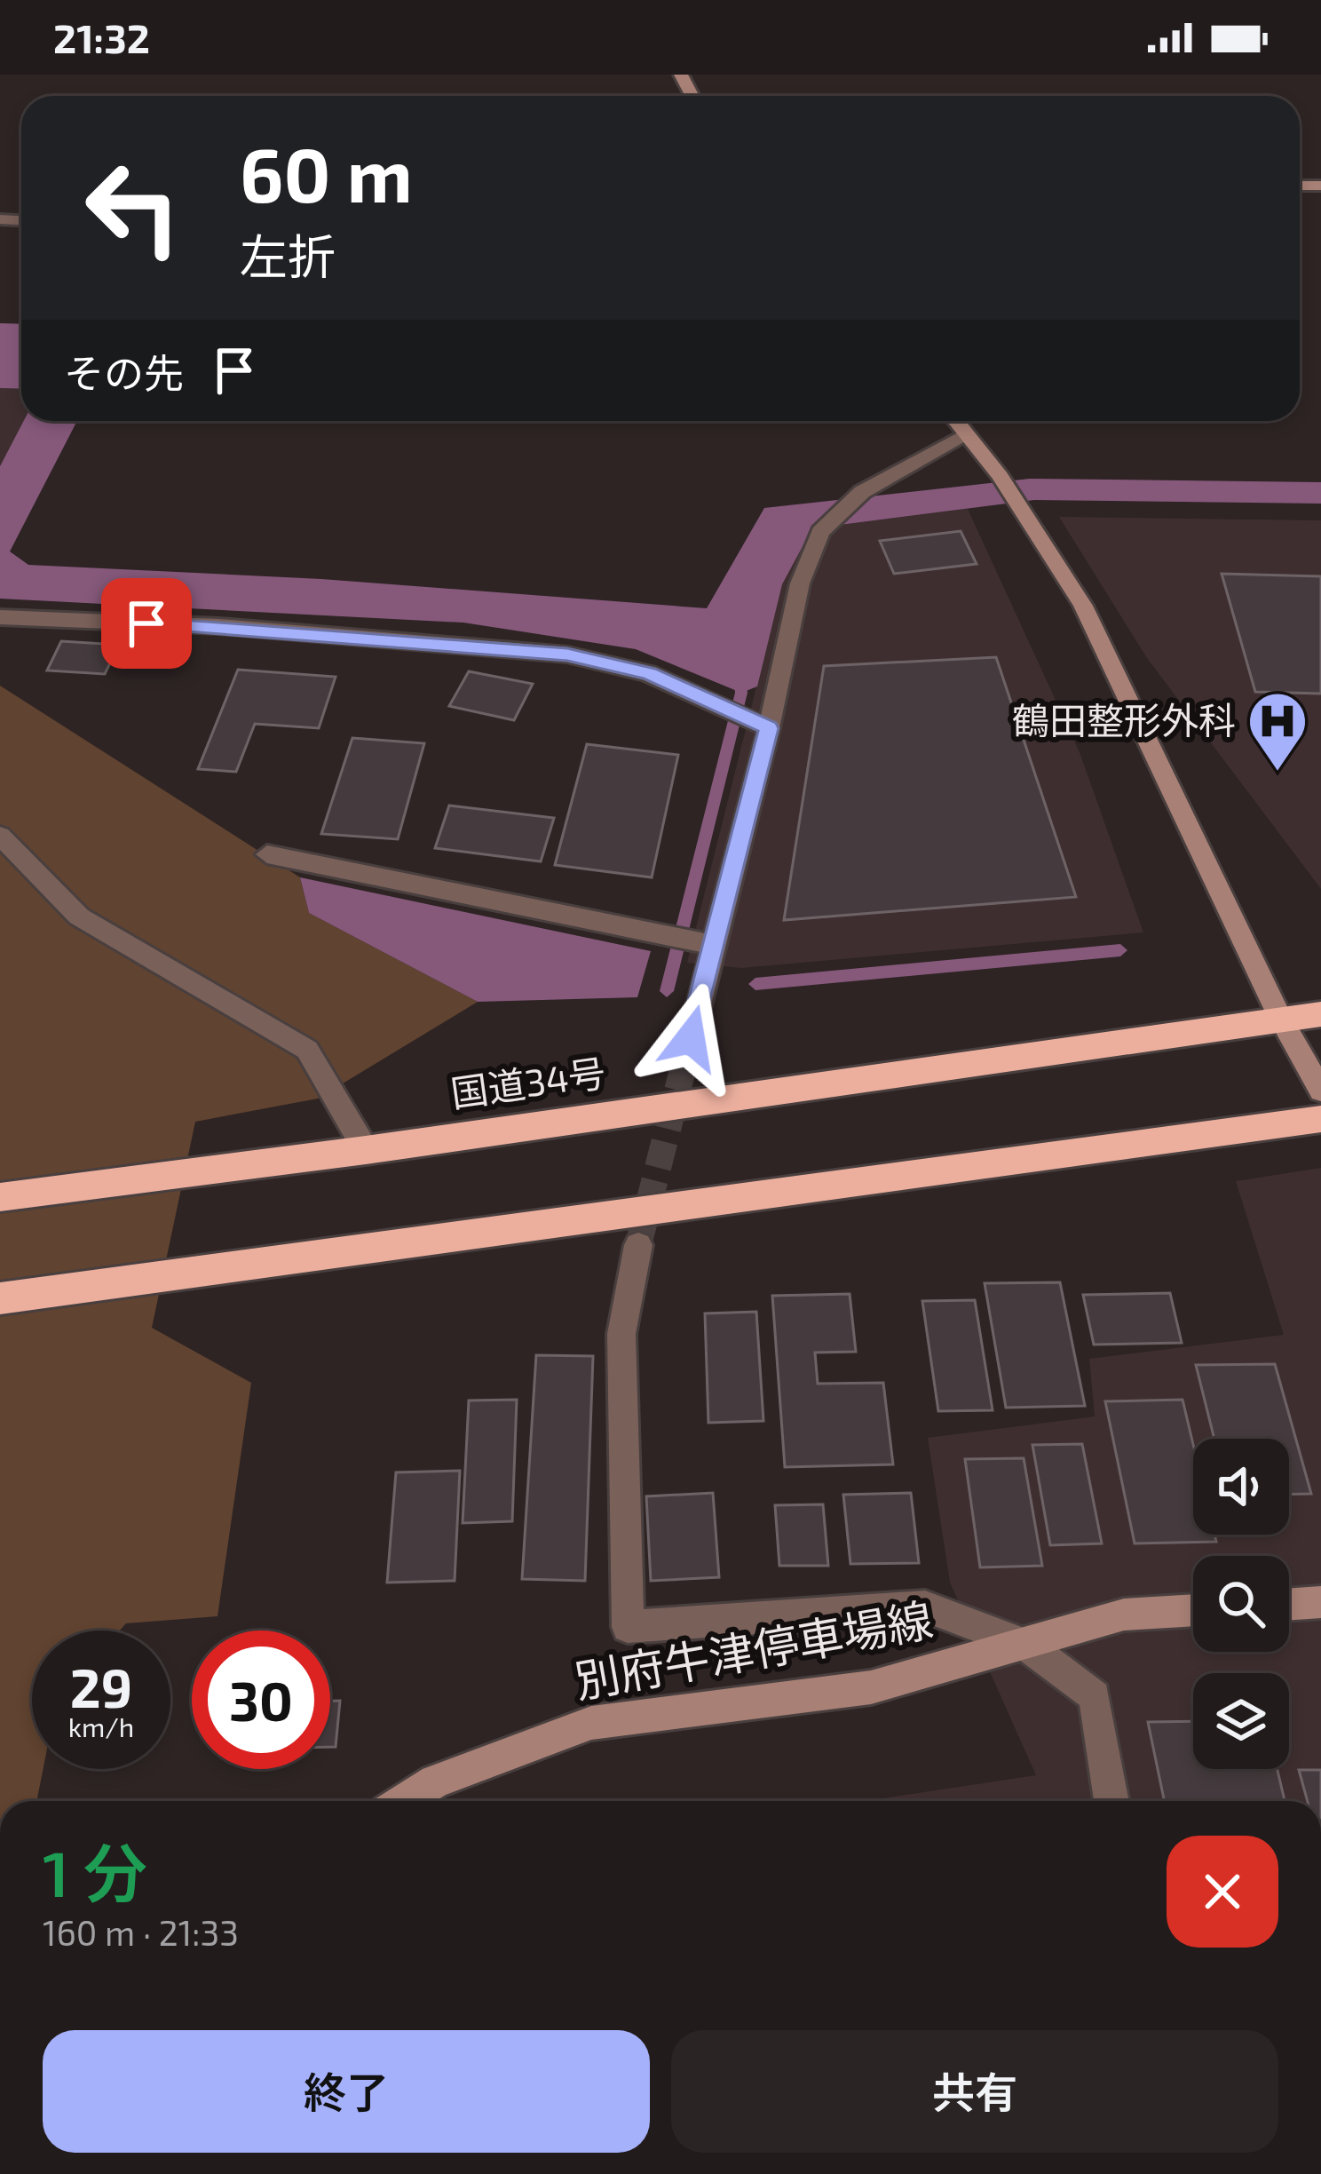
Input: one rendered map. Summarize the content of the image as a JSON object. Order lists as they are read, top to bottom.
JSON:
{
  "streets": {
    "highway": ["国道34号"],
    "street": ["別府牛津停車場線"]
  },
  "places": {
    "hospital": ["鶴田整形外科"]
  },
  "page": {
    "status": "21:32",
    "turn": ["60 m", "左折"],
    "then": "その先",
    "speed": "29 km/h",
    "limit": "30",
    "heading": ["1 分", "160 m · 21:33"],
    "buttons": ["終了", "共有"]
  }
}
